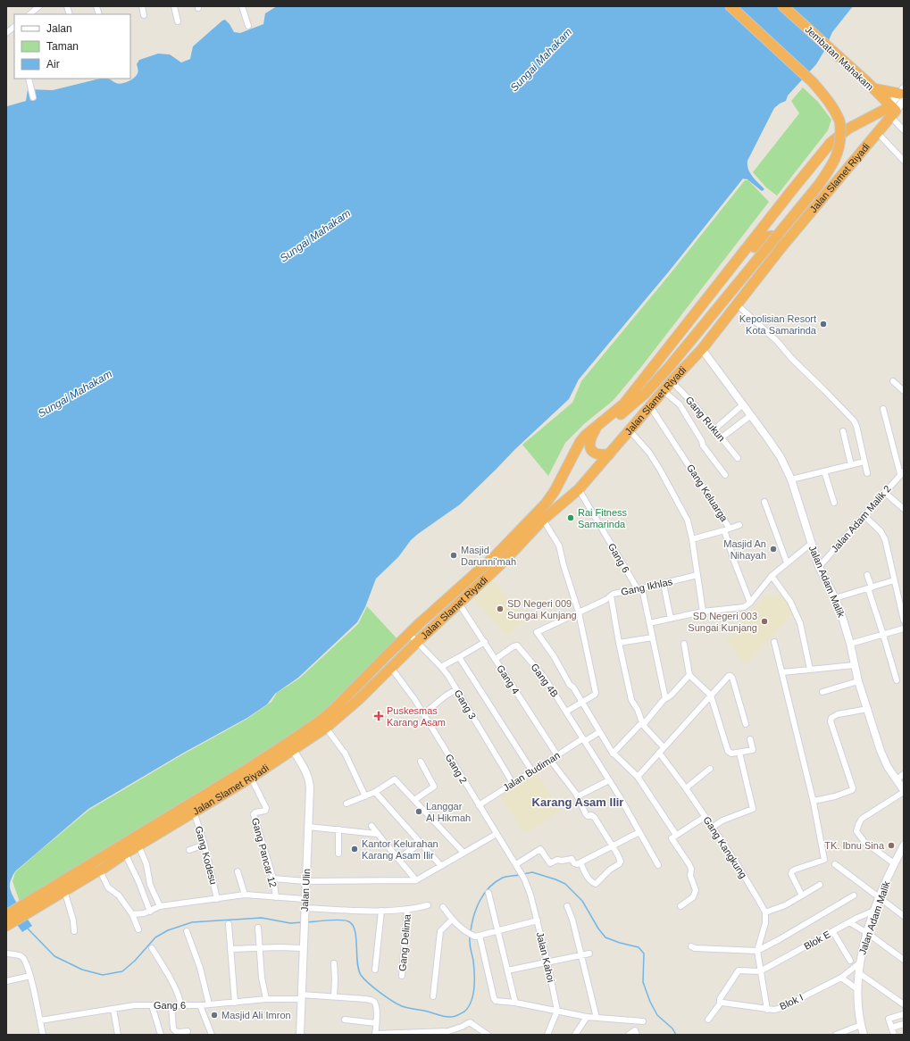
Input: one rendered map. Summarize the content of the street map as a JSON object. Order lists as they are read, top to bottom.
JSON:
{
  "streets": {
    "highway": ["Jembatan Mahakam", "Jalan Slamet Riyadi"],
    "street": [
      "Gang Rukun",
      "Gang Keluarga",
      "Jalan Adam Malik 2",
      "Gang 6",
      "Jalan Adam Malik",
      "Gang Ikhlas",
      "Gang 4",
      "Gang 4B",
      "Gang 3",
      "Gang 2",
      "Jalan Budiman",
      "Gang Kangkung",
      "Gang Pancar 12",
      "Gang Kodesu",
      "Jalan Ulin",
      "Blok E",
      "Gang Delima",
      "Jalan Kahoi",
      "Blok I"
    ]
  },
  "crossings": [
    ["Jembatan Mahakam", "Jalan Slamet Riyadi"],
    ["Jalan Slamet Riyadi", "Gang Rukun"],
    ["Jalan Slamet Riyadi", "Gang Keluarga"],
    ["Jalan Slamet Riyadi", "Gang 6"],
    ["Jalan Slamet Riyadi", "Jalan Adam Malik"],
    ["Jalan Slamet Riyadi", "Gang 4"],
    ["Jalan Slamet Riyadi", "Gang 3"],
    ["Jalan Slamet Riyadi", "Gang 2"],
    ["Jalan Slamet Riyadi", "Gang Pancar 12"],
    ["Jalan Slamet Riyadi", "Gang Kodesu"],
    ["Jalan Slamet Riyadi", "Jalan Ulin"],
    ["Jalan Adam Malik 2", "Jalan Adam Malik"],
    ["Gang 6", "Gang Ikhlas"],
    ["Gang 6", "Jalan Ulin"],
    ["Jalan Adam Malik", "Blok E"],
    ["Jalan Adam Malik", "Blok I"],
    ["Gang 4", "Gang 4B"],
    ["Gang 4", "Jalan Budiman"],
    ["Gang 4B", "Jalan Budiman"],
    ["Gang 3", "Jalan Budiman"],
    ["Gang 2", "Jalan Budiman"],
    ["Gang 2", "Jalan Kahoi"]
  ],
  "districts": ["Karang Asam Ilir"],
  "water": ["Sungai Mahakam"],
  "places": {
    "other": [
      "Kepolisian Resort Kota Samarinda",
      "Rai Fitness Samarinda",
      "Masjid An Nihayah",
      "Masjid Darunni'mah",
      "SD Negeri 009 Sungai Kunjang",
      "SD Negeri 003 Sungai Kunjang",
      "Langgar Al Hikmah",
      "TK. Ibnu Sina",
      "Kantor Kelurahan Karang Asam Ilir",
      "Masjid Ali Imron"
    ],
    "health": ["Puskesmas Karang Asam"]
  },
  "legend": ["Jalan", "Taman", "Air"]
}
